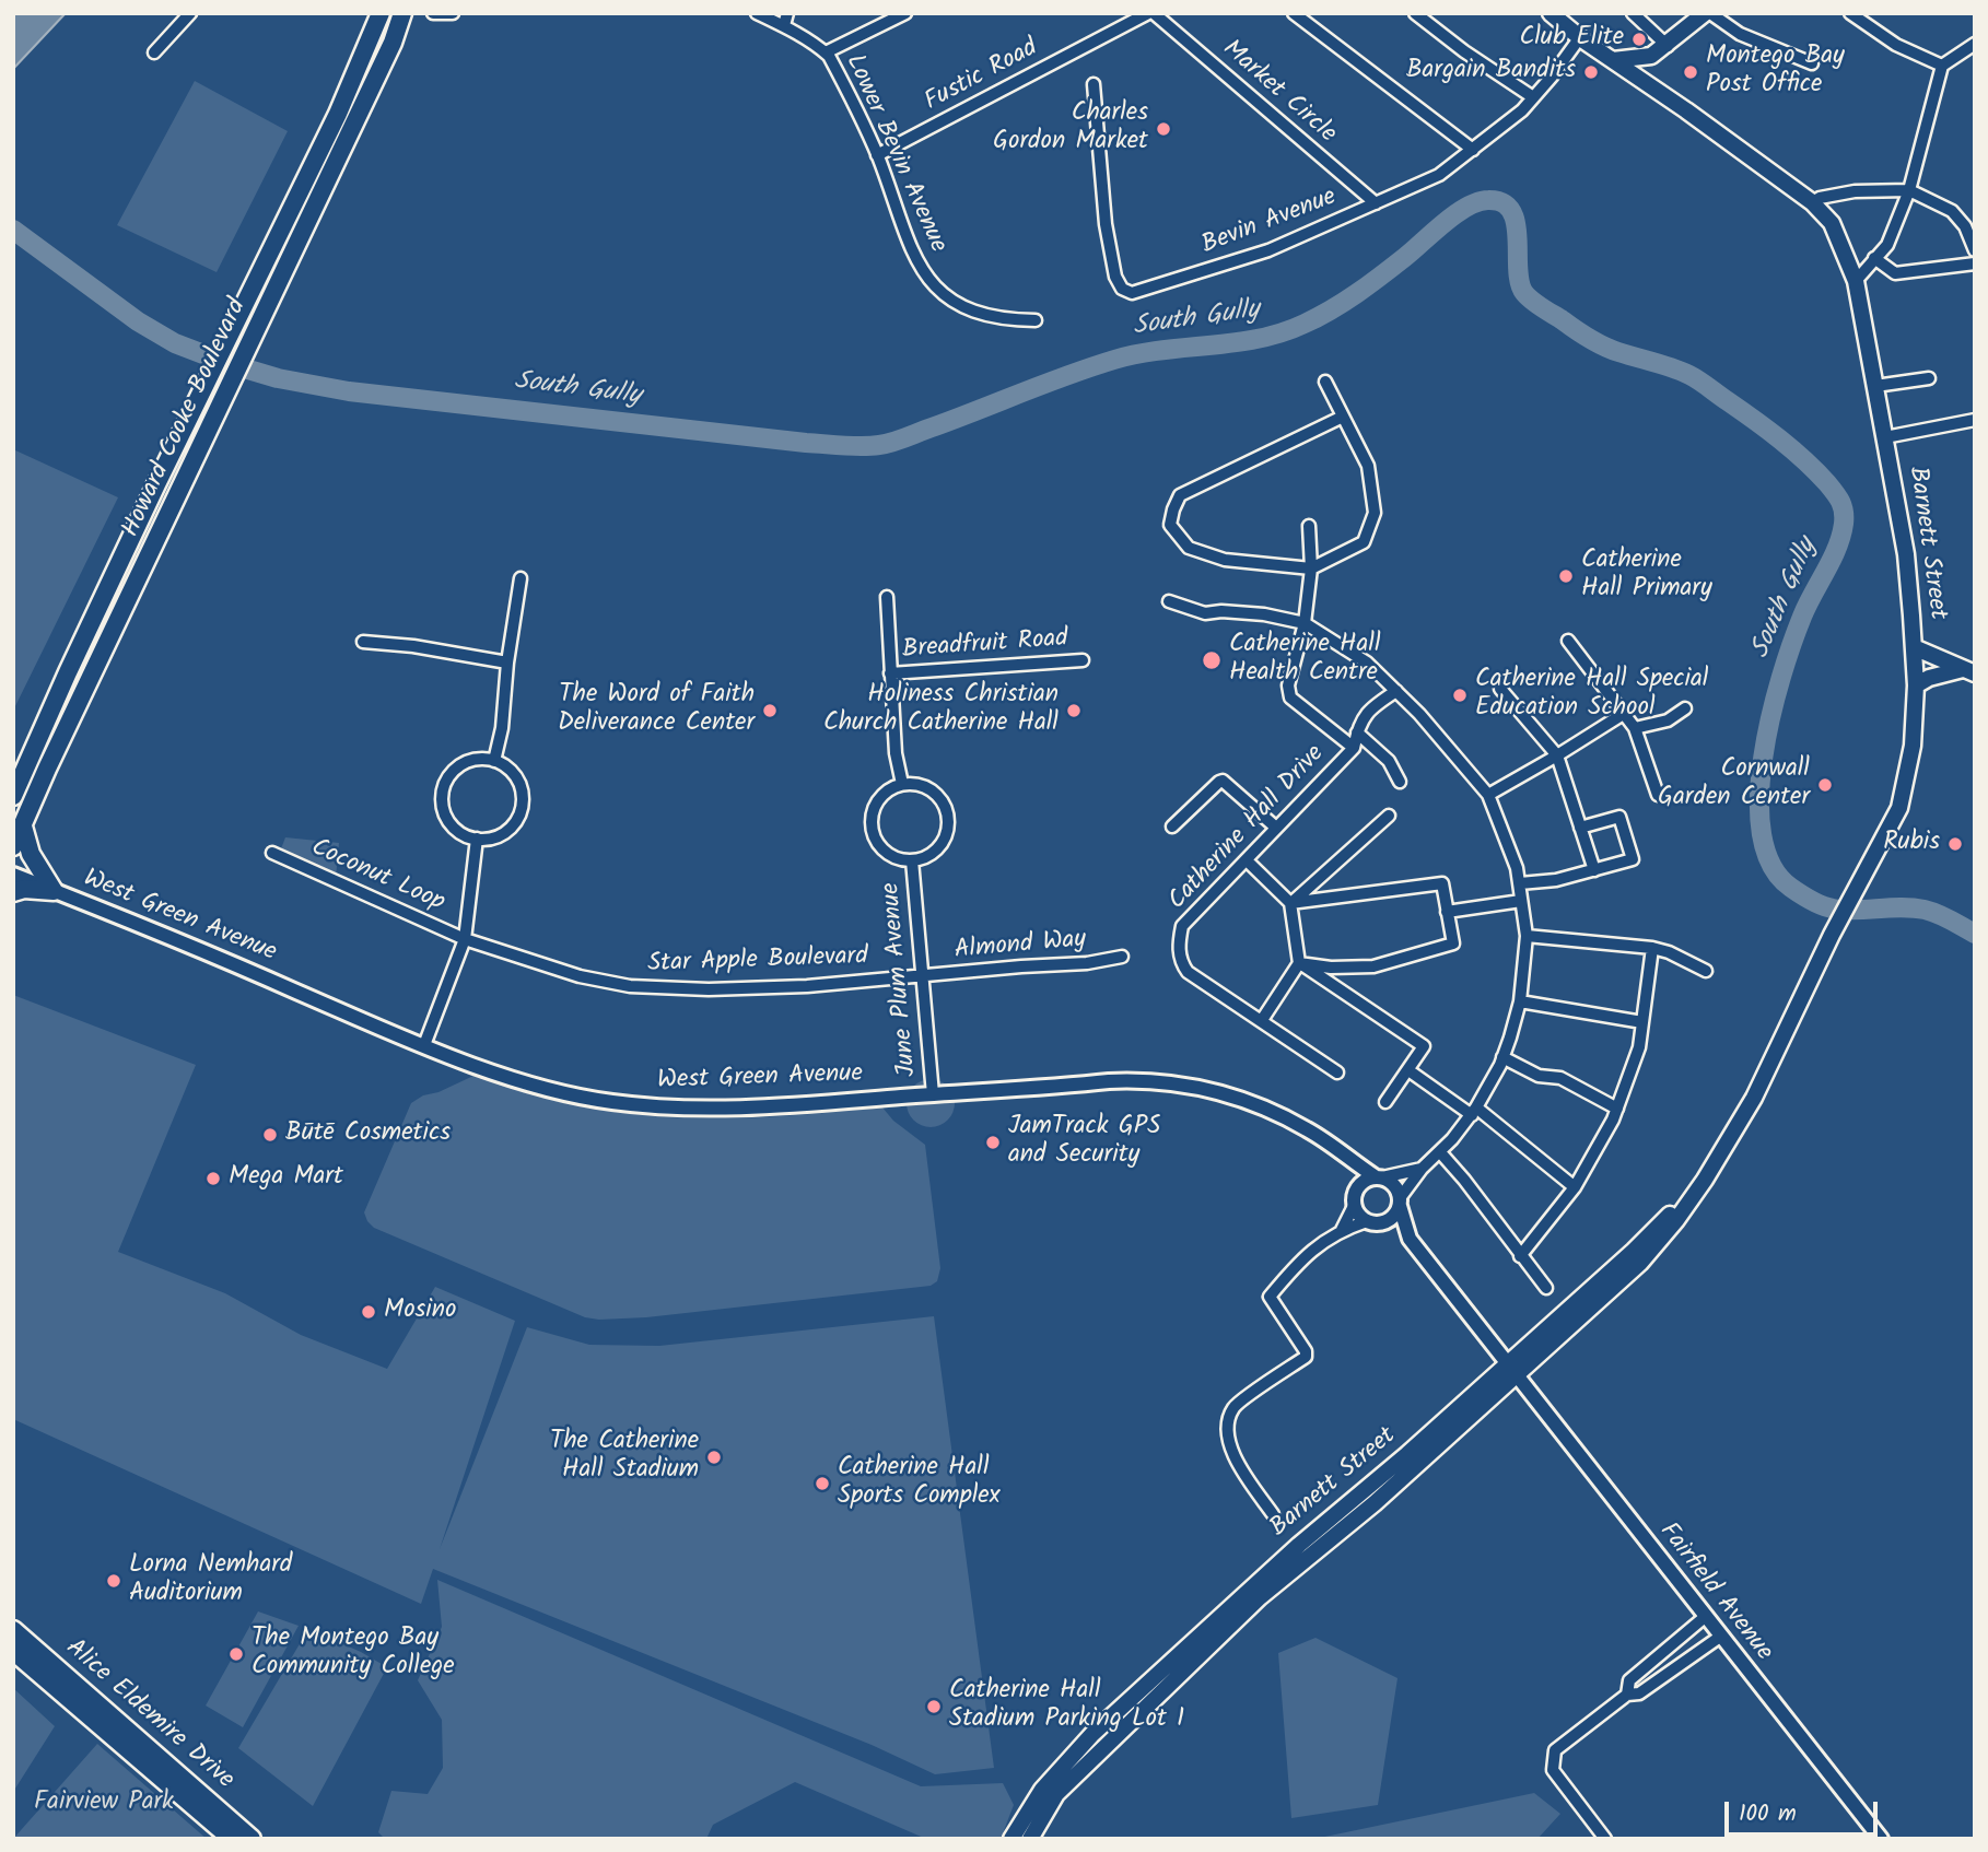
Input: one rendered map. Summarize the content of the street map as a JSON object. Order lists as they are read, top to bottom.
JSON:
{
  "streets": {
    "main road": ["Howard Cooke Boulevard", "Barnett Street", "Alice Eldemire Drive"],
    "street": [
      "Fustic Road",
      "Market Circle",
      "Lower Bevin Avenue",
      "Bevin Avenue",
      "Breadfruit Road",
      "Catherine Hall Drive",
      "Coconut Loop",
      "West Green Avenue",
      "Almond Way",
      "Star Apple Boulevard",
      "June Plum Avenue",
      "Fairfield Avenue"
    ]
  },
  "crossings": [
    ["Fustic Road", "Lower Bevin Avenue"],
    ["Market Circle", "Bevin Avenue"],
    ["Bevin Avenue", "Barnett Street"],
    ["Barnett Street", "Fairfield Avenue"],
    ["Coconut Loop", "Star Apple Boulevard"],
    ["West Green Avenue", "June Plum Avenue"],
    ["Almond Way", "Star Apple Boulevard"],
    ["Almond Way", "June Plum Avenue"],
    ["Star Apple Boulevard", "June Plum Avenue"]
  ],
  "water": ["South Gully"],
  "parks": ["Fairview Park"],
  "places": [
    "Club Elite",
    "Bargain Bandits",
    "Montego Bay Post Office",
    "Charles Gordon Market",
    "Catherine Hall Primary",
    "Catherine Hall Health Centre",
    "Catherine Hall Special Education School",
    "The Word of Faith Deliverance Center",
    "Holiness Christian Church Catherine Hall",
    "Cornwall Garden Center",
    "Rubis",
    "Būtē Cosmetics",
    "JamTrack GPS and Security",
    "Mega Mart",
    "Mosino",
    "The Catherine Hall Stadium",
    "Catherine Hall Sports Complex",
    "Lorna Nemhard Auditorium",
    "The Montego Bay Community College",
    "Catherine Hall Stadium Parking Lot 1"
  ],
  "scale_bar": "100 m"
}
